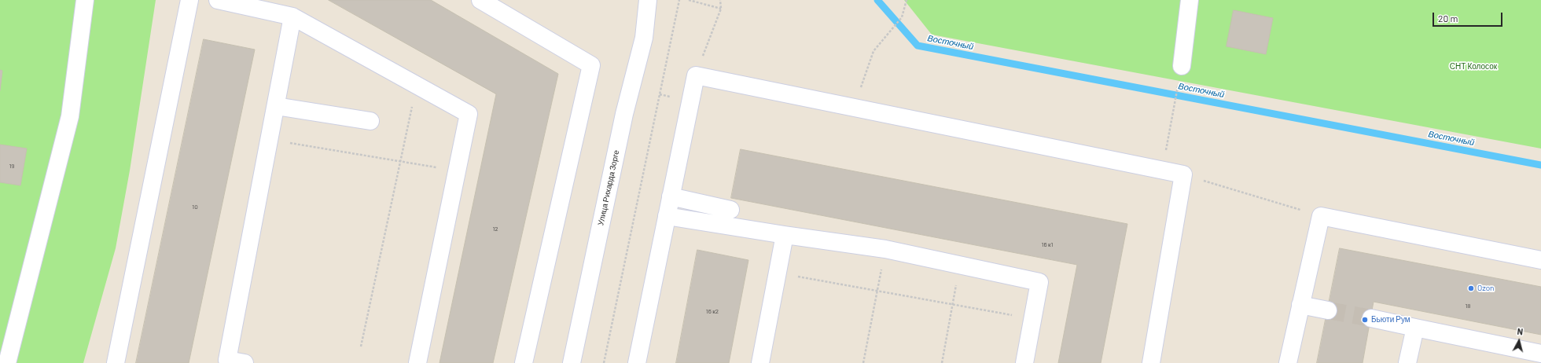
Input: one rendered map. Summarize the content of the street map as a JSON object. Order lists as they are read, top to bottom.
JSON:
{
  "streets": {
    "street": ["Улица Рихарда Зорге"]
  },
  "water": ["Восточный"],
  "parks": ["СНТ Колосок"],
  "places": ["Ozon", "Бьюти Рум"],
  "house_numbers": [
    "19",
    "10",
    "12",
    "16 к1",
    "18",
    "16 к2"
  ],
  "scale_bar": "20 m",
  "north": "top"
}
